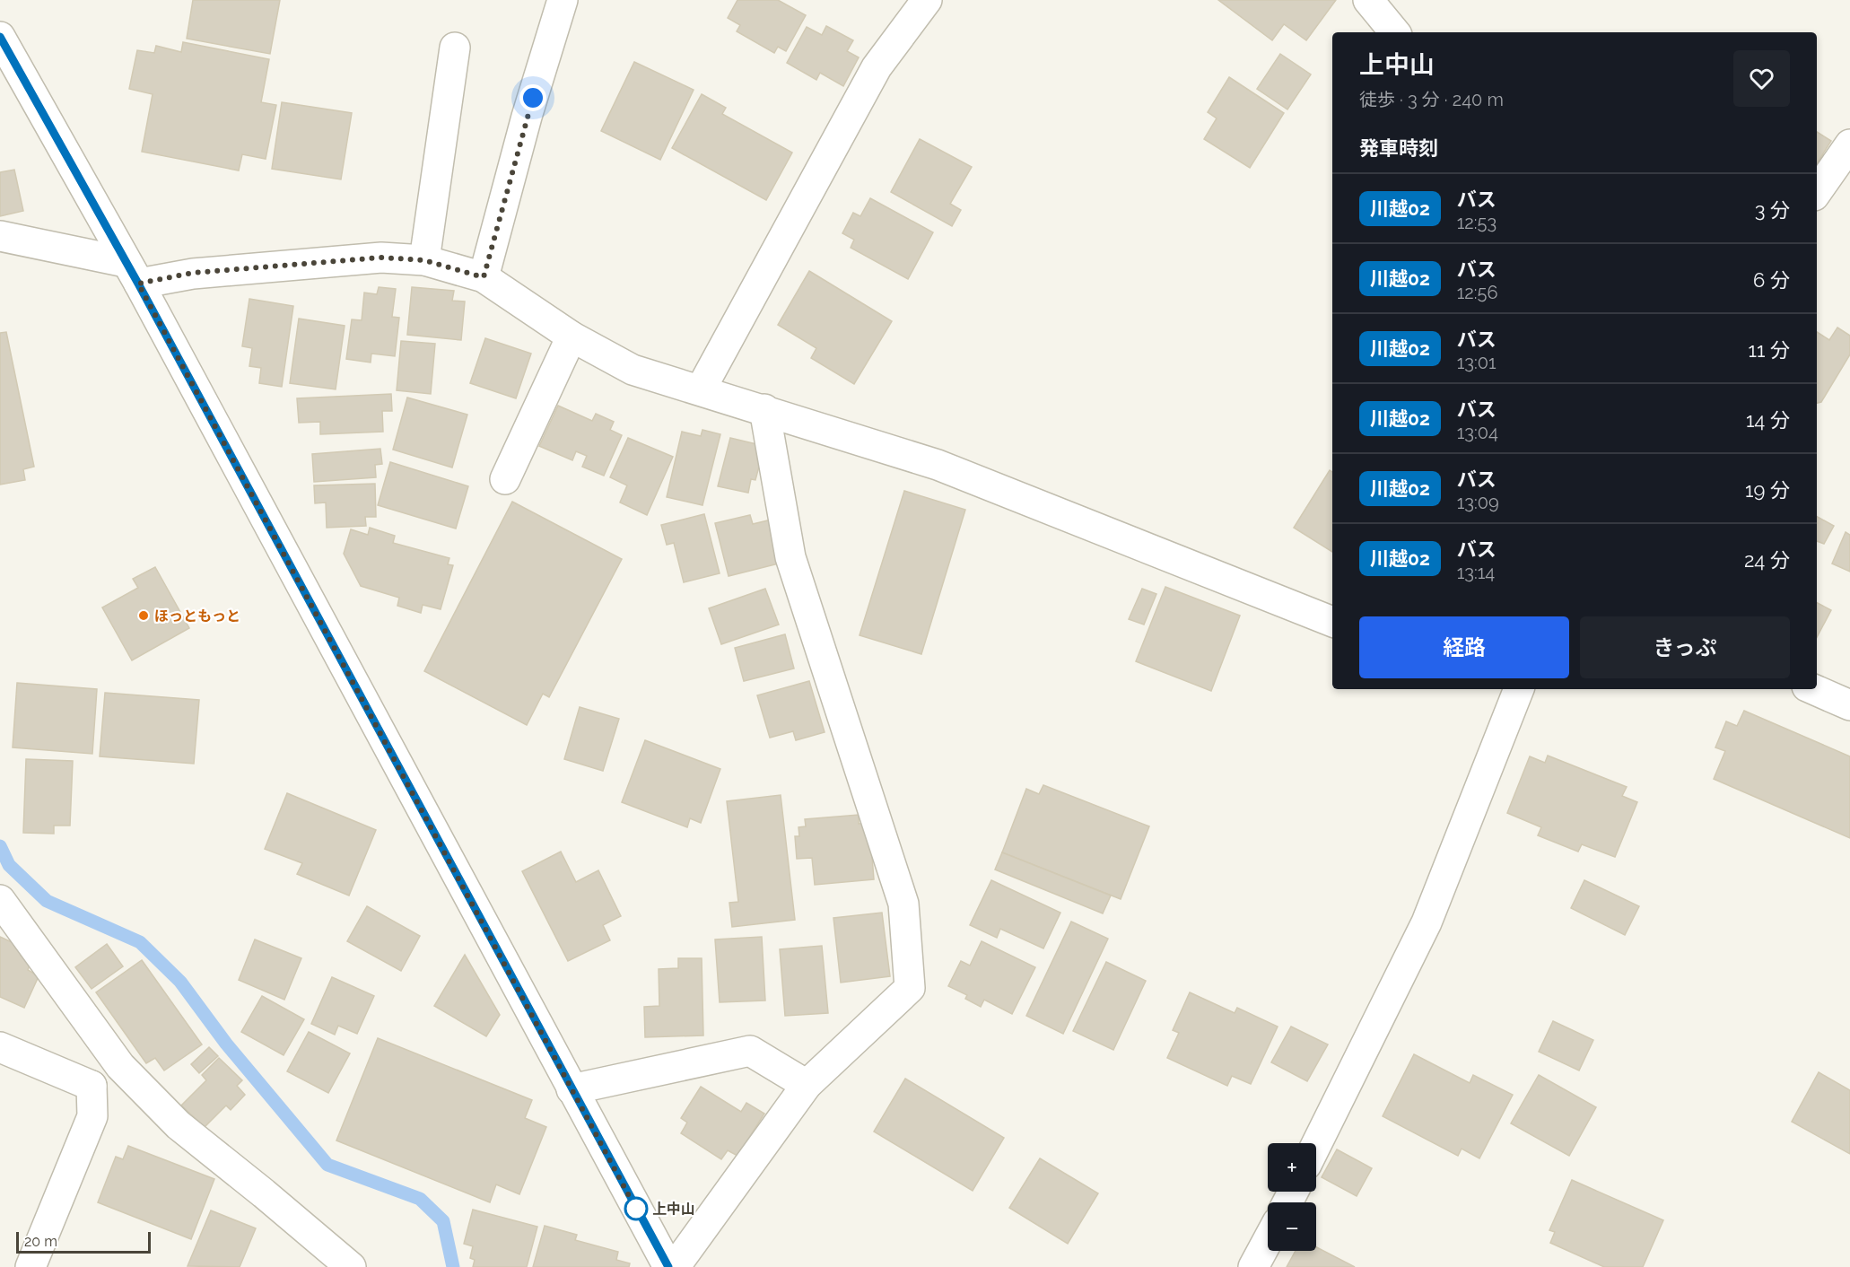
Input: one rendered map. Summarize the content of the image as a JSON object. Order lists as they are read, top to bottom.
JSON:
{
  "places": ["ほっともっと", "上中山"],
  "lines": ["bus line 川越02"],
  "scale_bar": "20 m",
  "page": {
    "heading": [
      ["上中山", "徒歩 · 3 分 · 240 m"],
      "発車時刻"
    ],
    "list": [
      {
        "mark": "川越02",
        "name": "バス",
        "note": "12:53",
        "value": "3 分"
      },
      {
        "mark": "川越02",
        "name": "バス",
        "note": "12:56",
        "value": "6 分"
      },
      {
        "mark": "川越02",
        "name": "バス",
        "note": "13:01",
        "value": "11 分"
      },
      {
        "mark": "川越02",
        "name": "バス",
        "note": "13:04",
        "value": "14 分"
      },
      {
        "mark": "川越02",
        "name": "バス",
        "note": "13:09",
        "value": "19 分"
      },
      {
        "mark": "川越02",
        "name": "バス",
        "note": "13:14",
        "value": "24 分"
      }
    ],
    "buttons": ["経路", "きっぷ"],
    "map_buttons": ["+", "−"],
    "scale": "20 m"
  }
}
